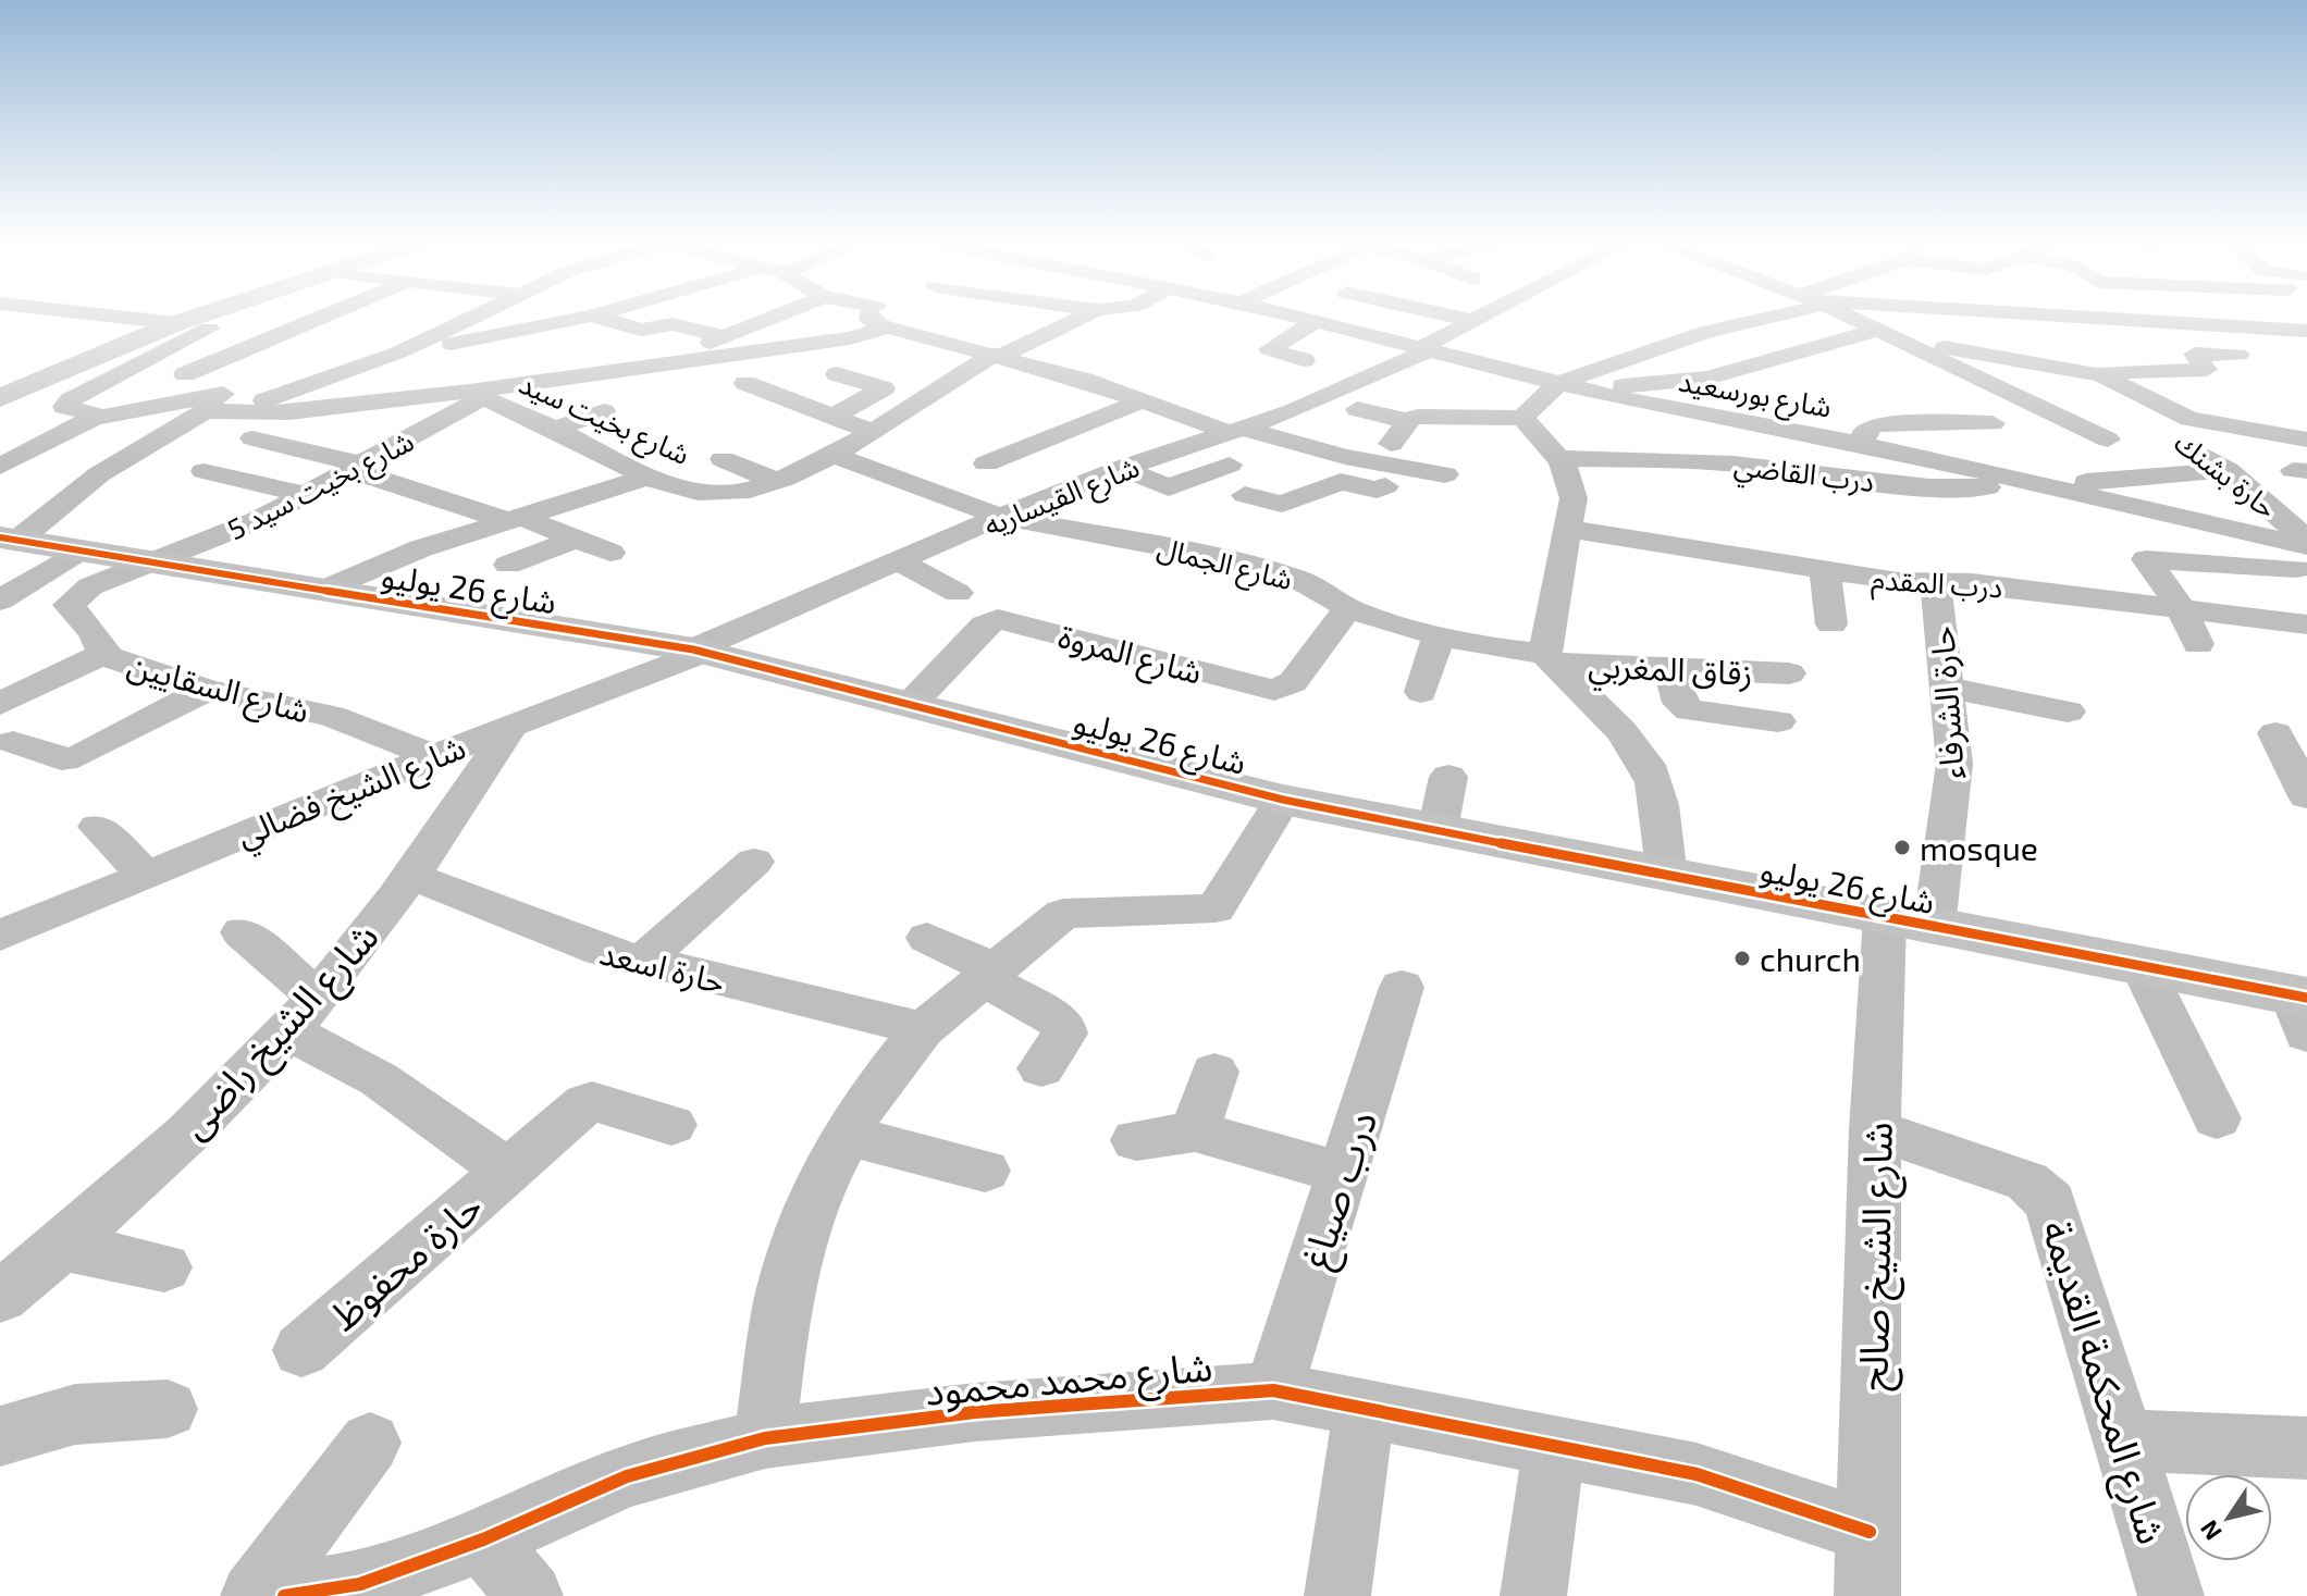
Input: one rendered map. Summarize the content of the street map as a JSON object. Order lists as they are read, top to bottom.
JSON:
{
  "streets": {
    "street": [
      "شارع بورسعيد",
      "شارع بخيت سيد",
      "درب القاضي",
      "حارة بشنك",
      "شارع بخيت سيد 5",
      "شارع القيساريه",
      "شارع الجمال",
      "درب المقدم",
      "شارع 26 يوليو",
      "شارع المروة",
      "زقاق المغربي",
      "شارع السقايين",
      "حارة الشرفاء",
      "شارع الشيخ فضالي",
      "حارة اسعد",
      "شارع الشيخ راضى",
      "درب صياغ",
      "شارع الشيخ صالح",
      "حارة محفوظ",
      "شارع محمد محمود",
      "شارع المحكمة القديمة"
    ]
  },
  "crossings": [
    ["شارع بورسعيد", "درب القاضي"],
    ["شارع بورسعيد", "حارة بشنك"],
    ["شارع بورسعيد", "شارع القيساريه"],
    ["شارع بخيت سيد", "شارع بخيت سيد 5"],
    ["شارع بخيت سيد", "شارع الجمال"],
    ["شارع بخيت سيد 5", "شارع 26 يوليو"],
    ["شارع بخيت سيد 5", "شارع السقايين"],
    ["شارع القيساريه", "شارع الجمال"],
    ["شارع القيساريه", "شارع 26 يوليو"],
    ["شارع القيساريه", "شارع الشيخ فضالي"],
    ["شارع الجمال", "شارع المروة"],
    ["شارع الجمال", "زقاق المغربي"],
    ["درب المقدم", "حارة الشرفاء"],
    ["شارع 26 يوليو", "شارع المروة"],
    ["شارع 26 يوليو", "شارع السقايين"],
    ["شارع 26 يوليو", "حارة الشرفاء"],
    ["شارع 26 يوليو", "شارع الشيخ فضالي"],
    ["شارع 26 يوليو", "شارع الشيخ صالح"],
    ["شارع السقايين", "شارع الشيخ فضالي"],
    ["حارة الشرفاء", "شارع الشيخ صالح"],
    ["شارع الشيخ فضالي", "شارع الشيخ راضى"],
    ["حارة اسعد", "شارع الشيخ راضى"],
    ["شارع الشيخ راضى", "حارة محفوظ"],
    ["درب صياغ", "شارع محمد محمود"],
    ["شارع الشيخ صالح", "شارع محمد محمود"],
    ["شارع الشيخ صالح", "شارع المحكمة القديمة"]
  ],
  "places": ["mosque", "church"],
  "north": "bottom left"
}
